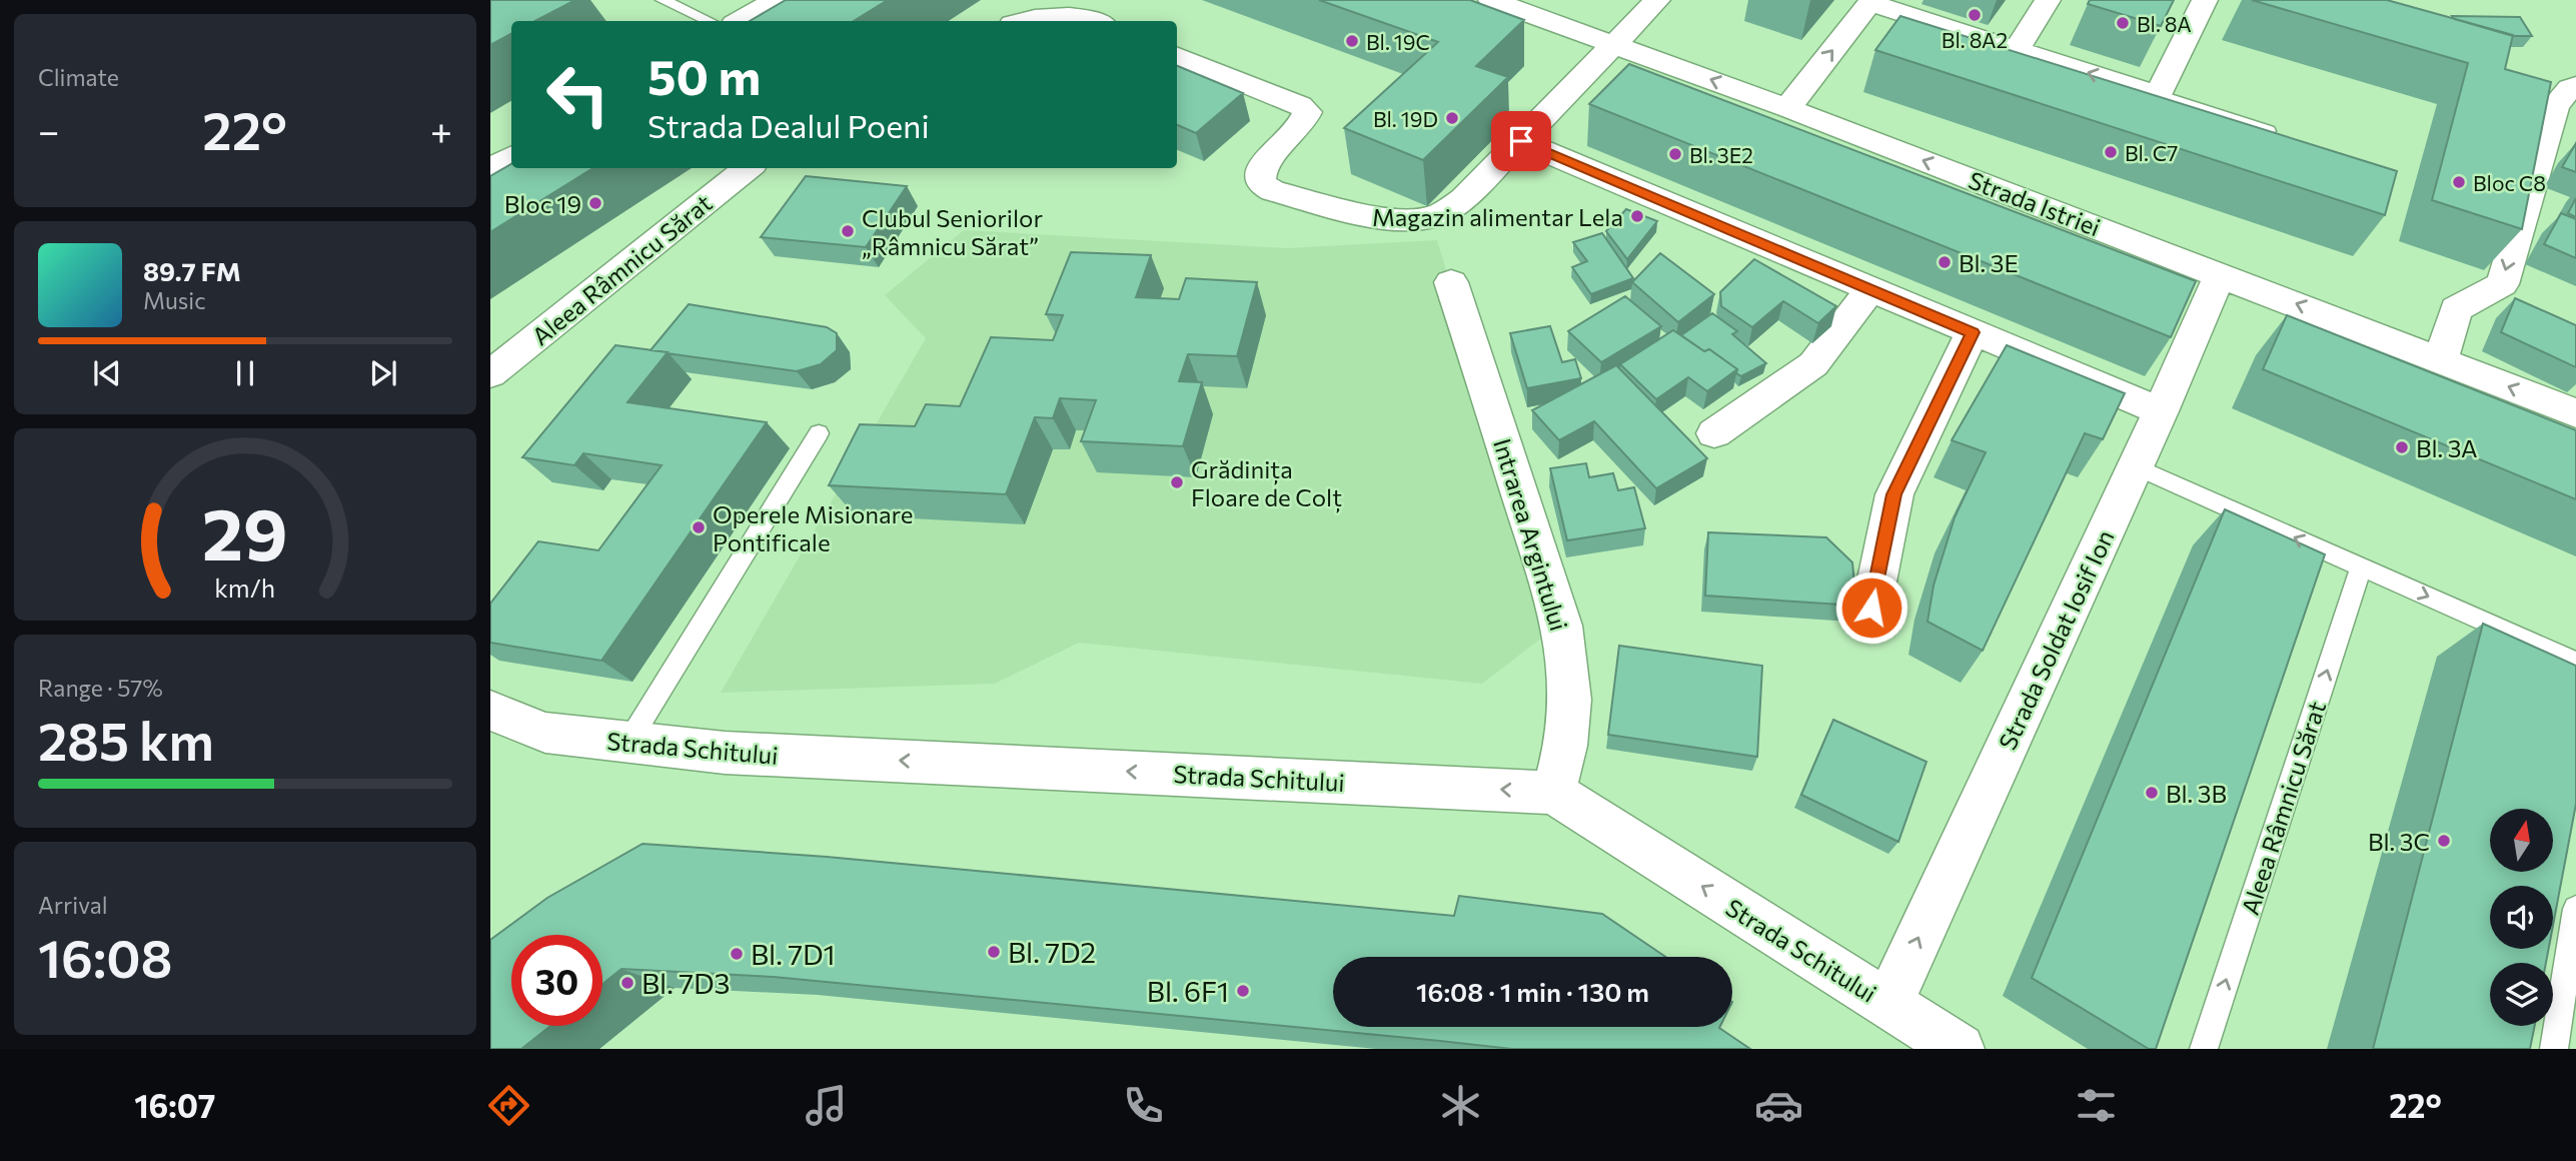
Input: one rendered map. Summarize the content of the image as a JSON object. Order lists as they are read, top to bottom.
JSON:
{
  "streets": {
    "street": [
      "Strada Istriei",
      "Aleea Râmnicu Sărat",
      "Intrarea Argintului",
      "Strada Soldat Iosif Ion",
      "Strada Schitului"
    ]
  },
  "crossings": [
    ["Strada Istriei", "Strada Soldat Iosif Ion"],
    ["Intrarea Argintului", "Strada Schitului"],
    ["Strada Soldat Iosif Ion", "Strada Schitului"]
  ],
  "one_way": ["Aleea Râmnicu Sărat", "Strada Schitului"],
  "places": [
    "Bl. 8A2",
    "Bl. 8A",
    "Bl. 19C",
    "Bl. 19D",
    "Bl. C7",
    "Bl. 3E2",
    "Bloc C8",
    "Bloc 19",
    "Magazin alimentar Lela",
    "Clubul Seniorilor „Râmnicu Sărat”",
    "Bl. 3E",
    "Bl. 3A",
    "Grădinița Floare de Colț",
    "Operele Misionare Pontificale",
    "Bl. 3B",
    "Bl. 3C",
    "Bl. 7D2",
    "Bl. 7D1",
    "Bl. 7D3",
    "Bl. 6F1"
  ],
  "north": "top",
  "page": {
    "tile": [
      "Climate",
      ["Range · 57%", "285 km"],
      ["Arrival", "16:08"]
    ],
    "turn": ["50 m", "Strada Dealul Poeni"],
    "heat": ["−", "22°", "+"],
    "song": ["89.7 FM", "Music"],
    "limit": "30",
    "trip": "16:08 · 1 min · 130 m",
    "tabs": ["16:07", "22°"],
    "gauge": ["29", "km/h"]
  }
}
